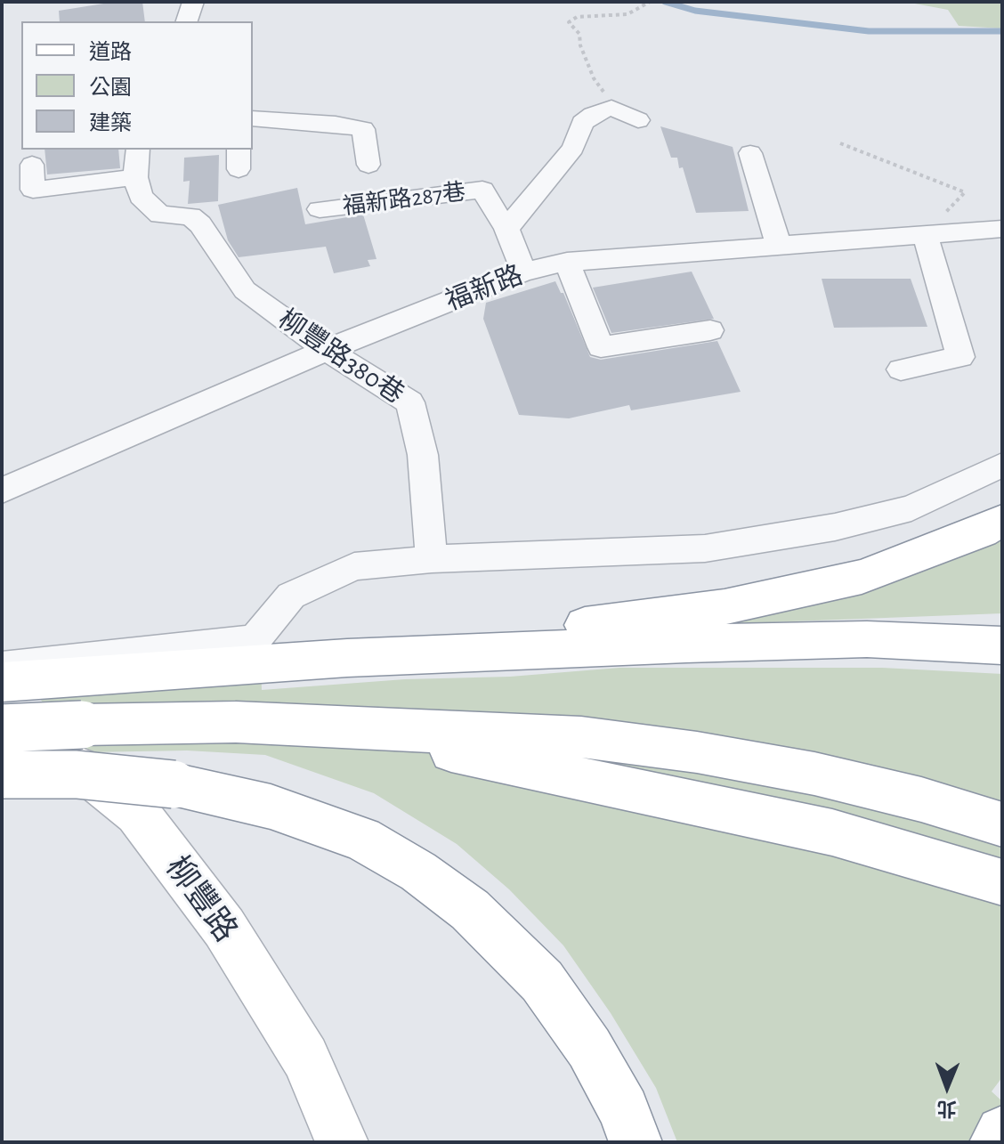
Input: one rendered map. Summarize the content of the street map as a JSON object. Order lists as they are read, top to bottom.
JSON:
{
  "streets": {
    "main road": ["柳豐路"],
    "street": ["福新路287巷", "福新路", "柳豐路380巷"]
  },
  "crossings": [
    ["福新路287巷", "福新路"],
    ["福新路", "柳豐路380巷"]
  ],
  "legend": ["道路", "公園", "建築"],
  "north": "bottom"
}
